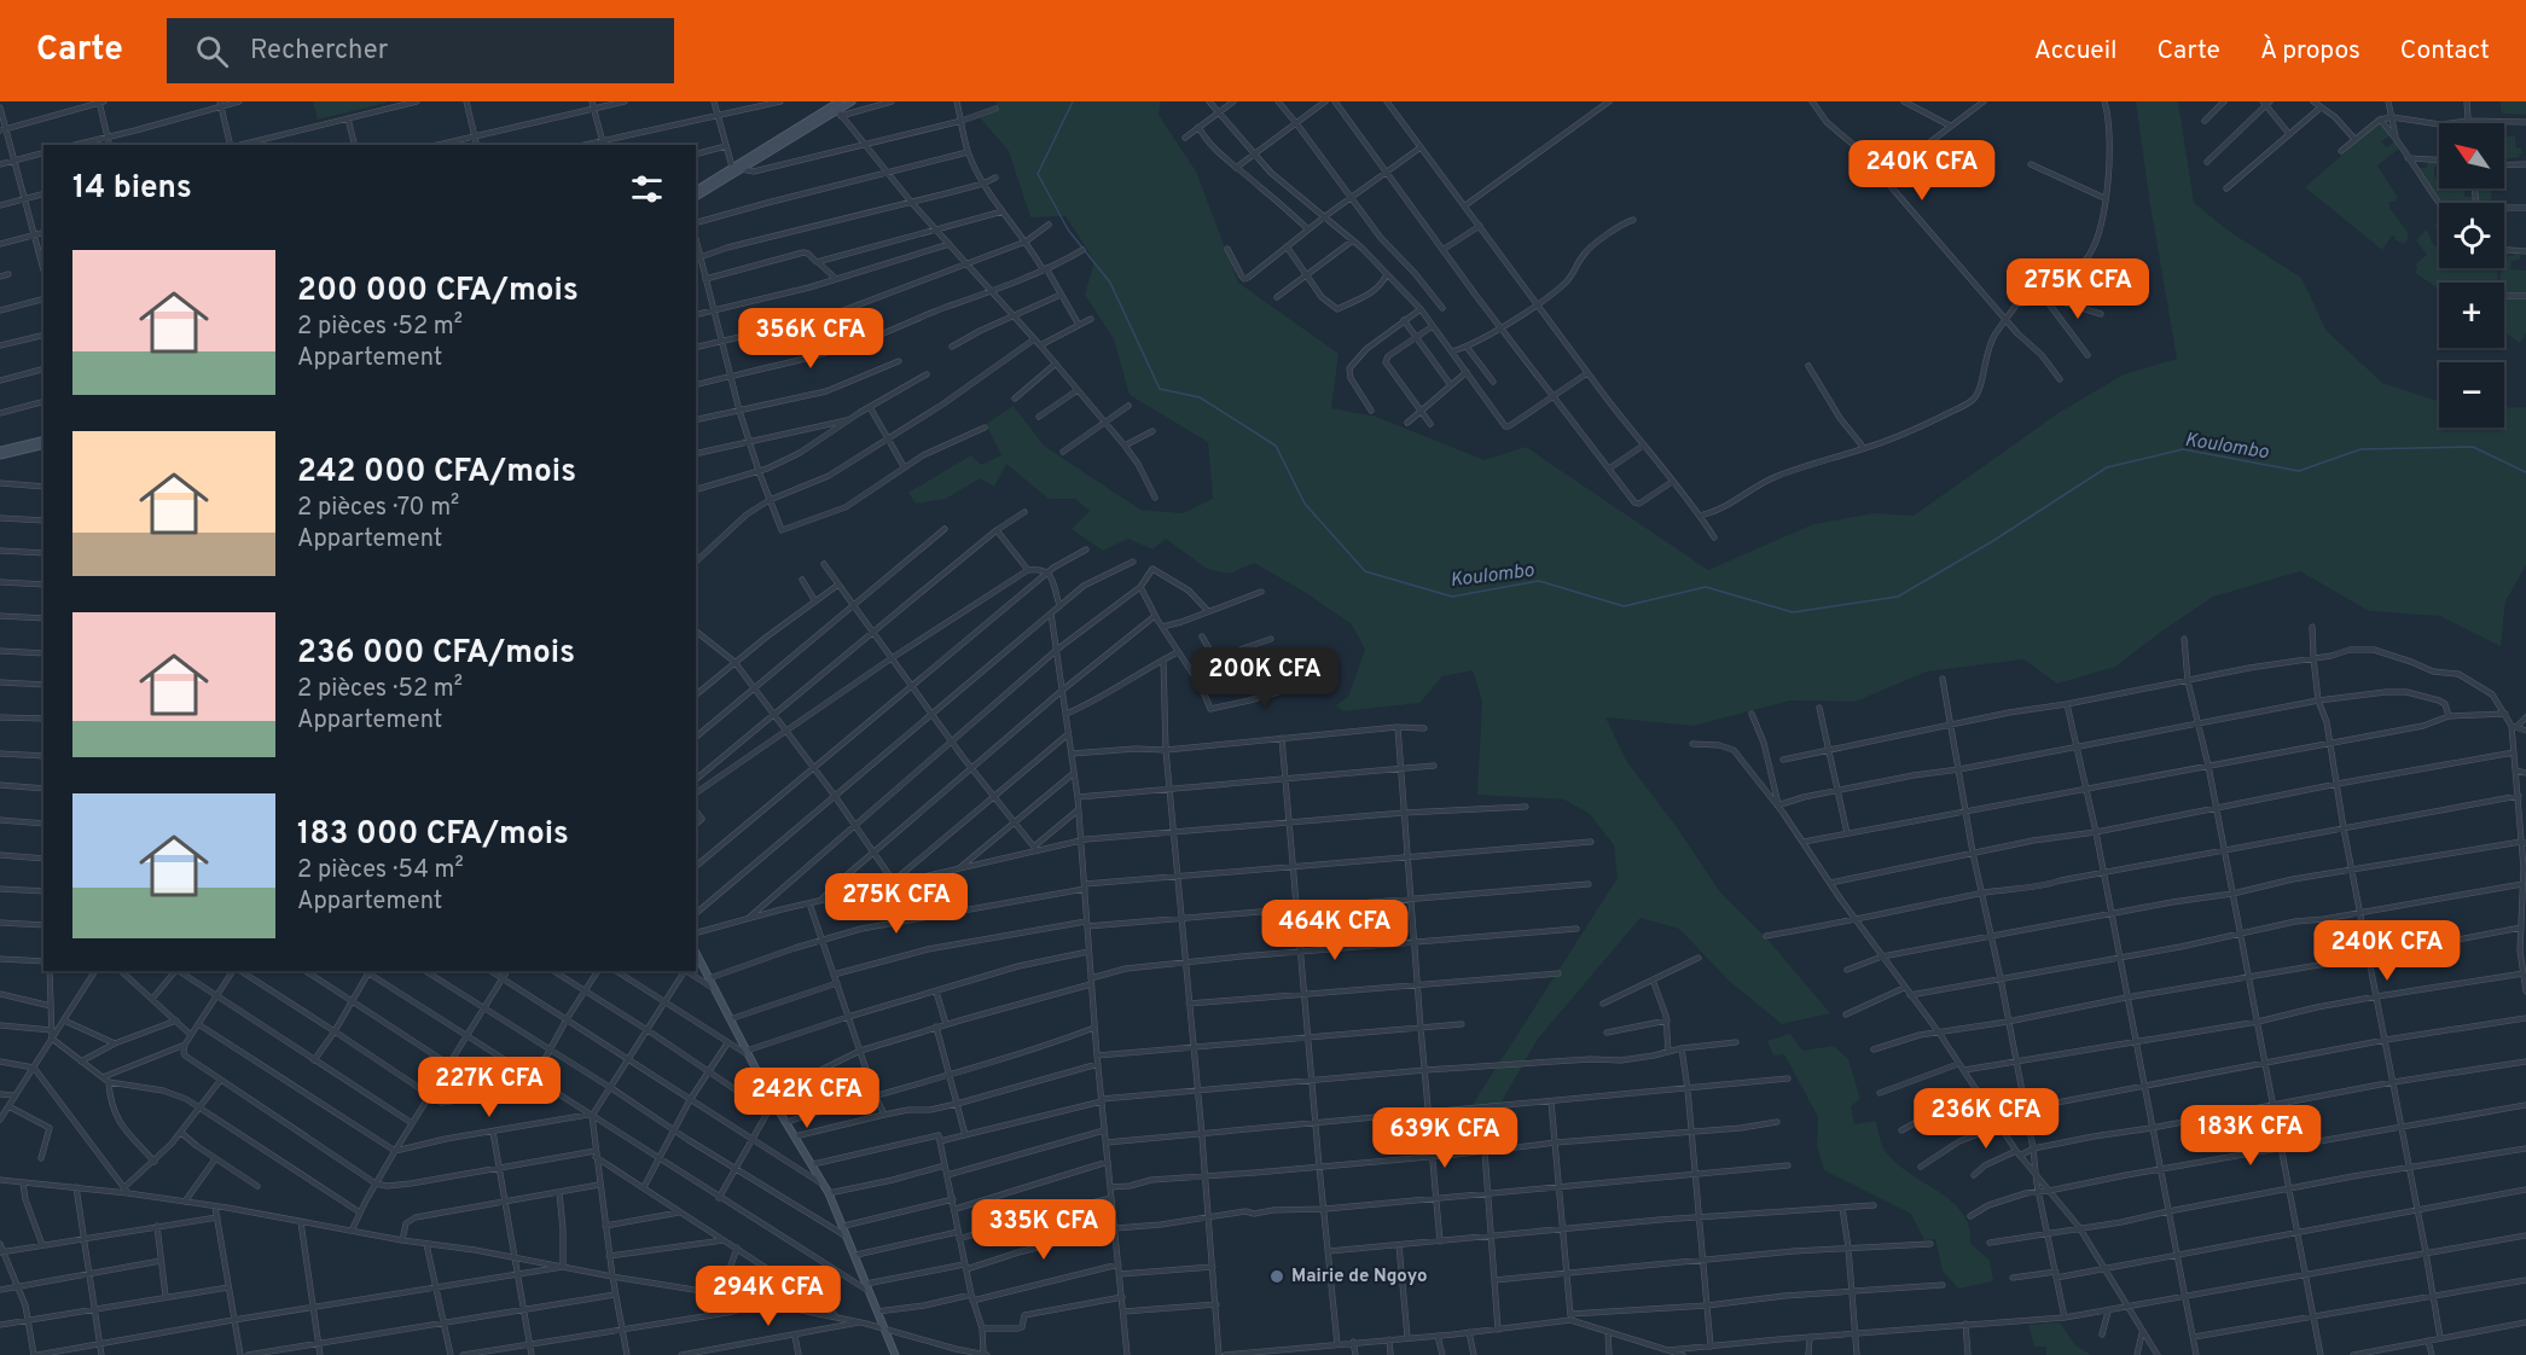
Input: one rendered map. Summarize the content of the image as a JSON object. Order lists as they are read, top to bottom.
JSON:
{
  "water": ["Koulombo"],
  "places": ["Mairie de Ngoyo"],
  "north": "top left",
  "page": {
    "header": "Carte",
    "search": "Rechercher",
    "nav": [
      "Accueil",
      "Carte",
      "À propos",
      "Contact"
    ],
    "map_buttons": ["+", "−"],
    "price": [
      "240K CFA",
      "275K CFA",
      "356K CFA",
      "200K CFA",
      "275K CFA",
      "464K CFA",
      "240K CFA",
      "227K CFA",
      "242K CFA",
      "236K CFA",
      "183K CFA",
      "639K CFA",
      "335K CFA",
      "294K CFA"
    ],
    "heading": "14 biens",
    "list": [
      {
        "name": "200 000 CFA/mois",
        "note": "2 pièces · 52 m² · Appartement"
      },
      {
        "name": "242 000 CFA/mois",
        "note": "2 pièces · 70 m² · Appartement"
      },
      {
        "name": "236 000 CFA/mois",
        "note": "2 pièces · 52 m² · Appartement"
      },
      {
        "name": "183 000 CFA/mois",
        "note": "2 pièces · 54 m² · Appartement"
      }
    ]
  }
}
